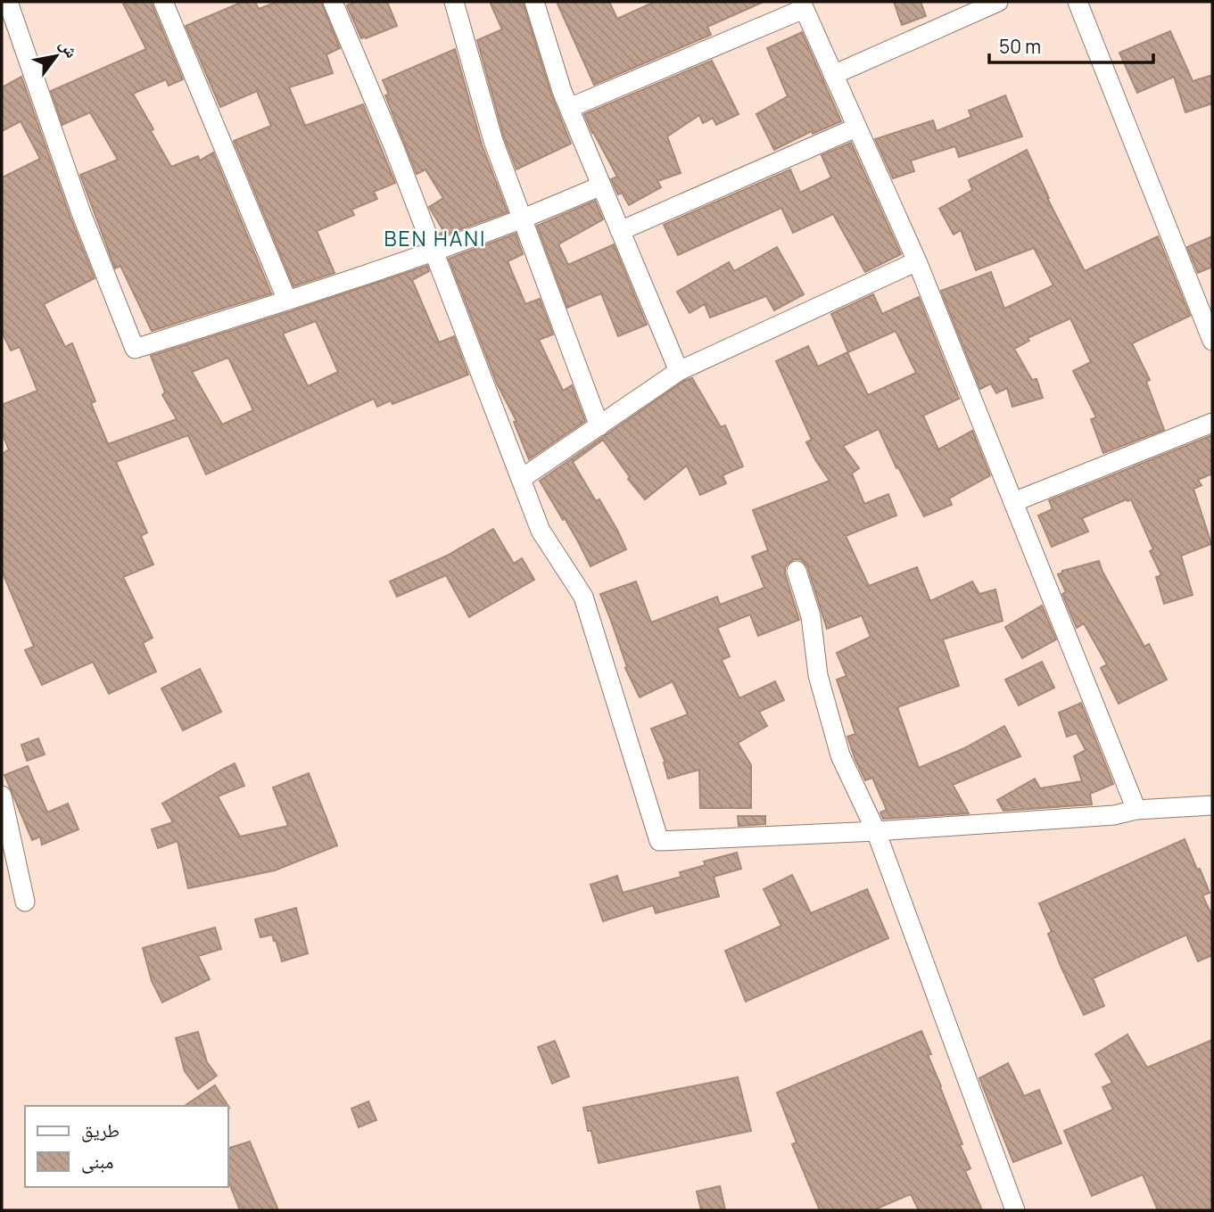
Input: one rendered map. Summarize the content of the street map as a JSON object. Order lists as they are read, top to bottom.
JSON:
{
  "districts": ["BEN HANI"],
  "legend": ["طريق", "مبنى"],
  "scale_bar": "50 m",
  "north": "top right"
}
